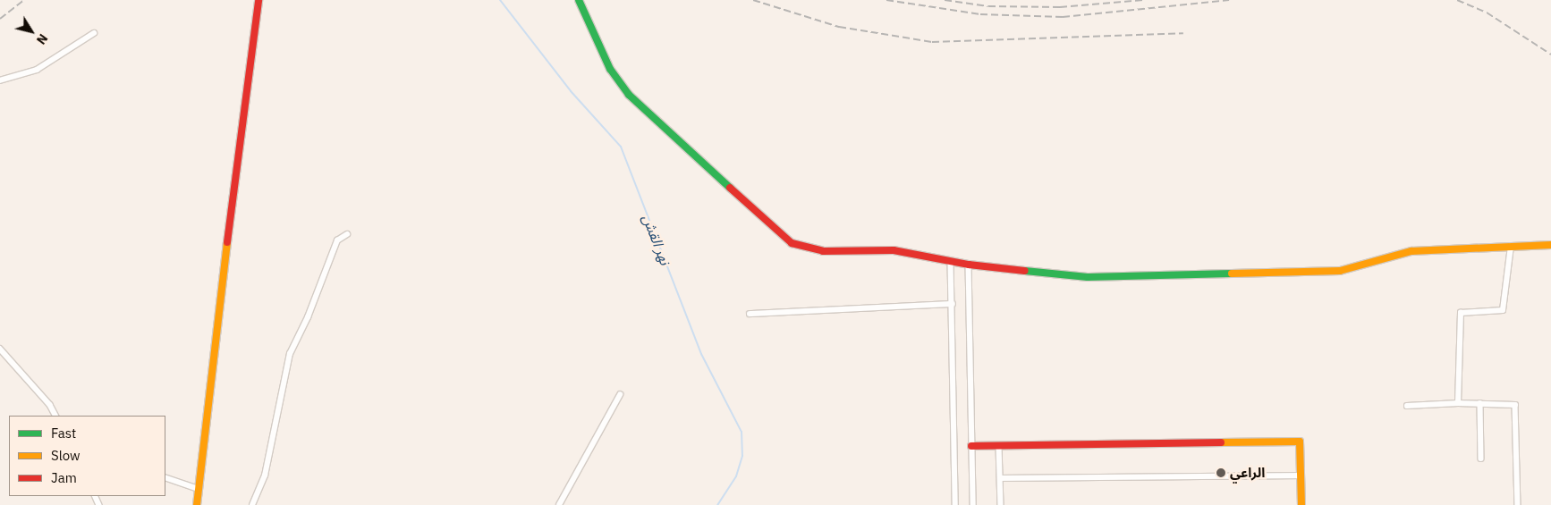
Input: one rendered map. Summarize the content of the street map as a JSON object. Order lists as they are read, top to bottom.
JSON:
{
  "water": ["نهر القش"],
  "places": ["الراعي"],
  "legend": ["Fast", "Slow", "Jam"],
  "north": "bottom right"
}
